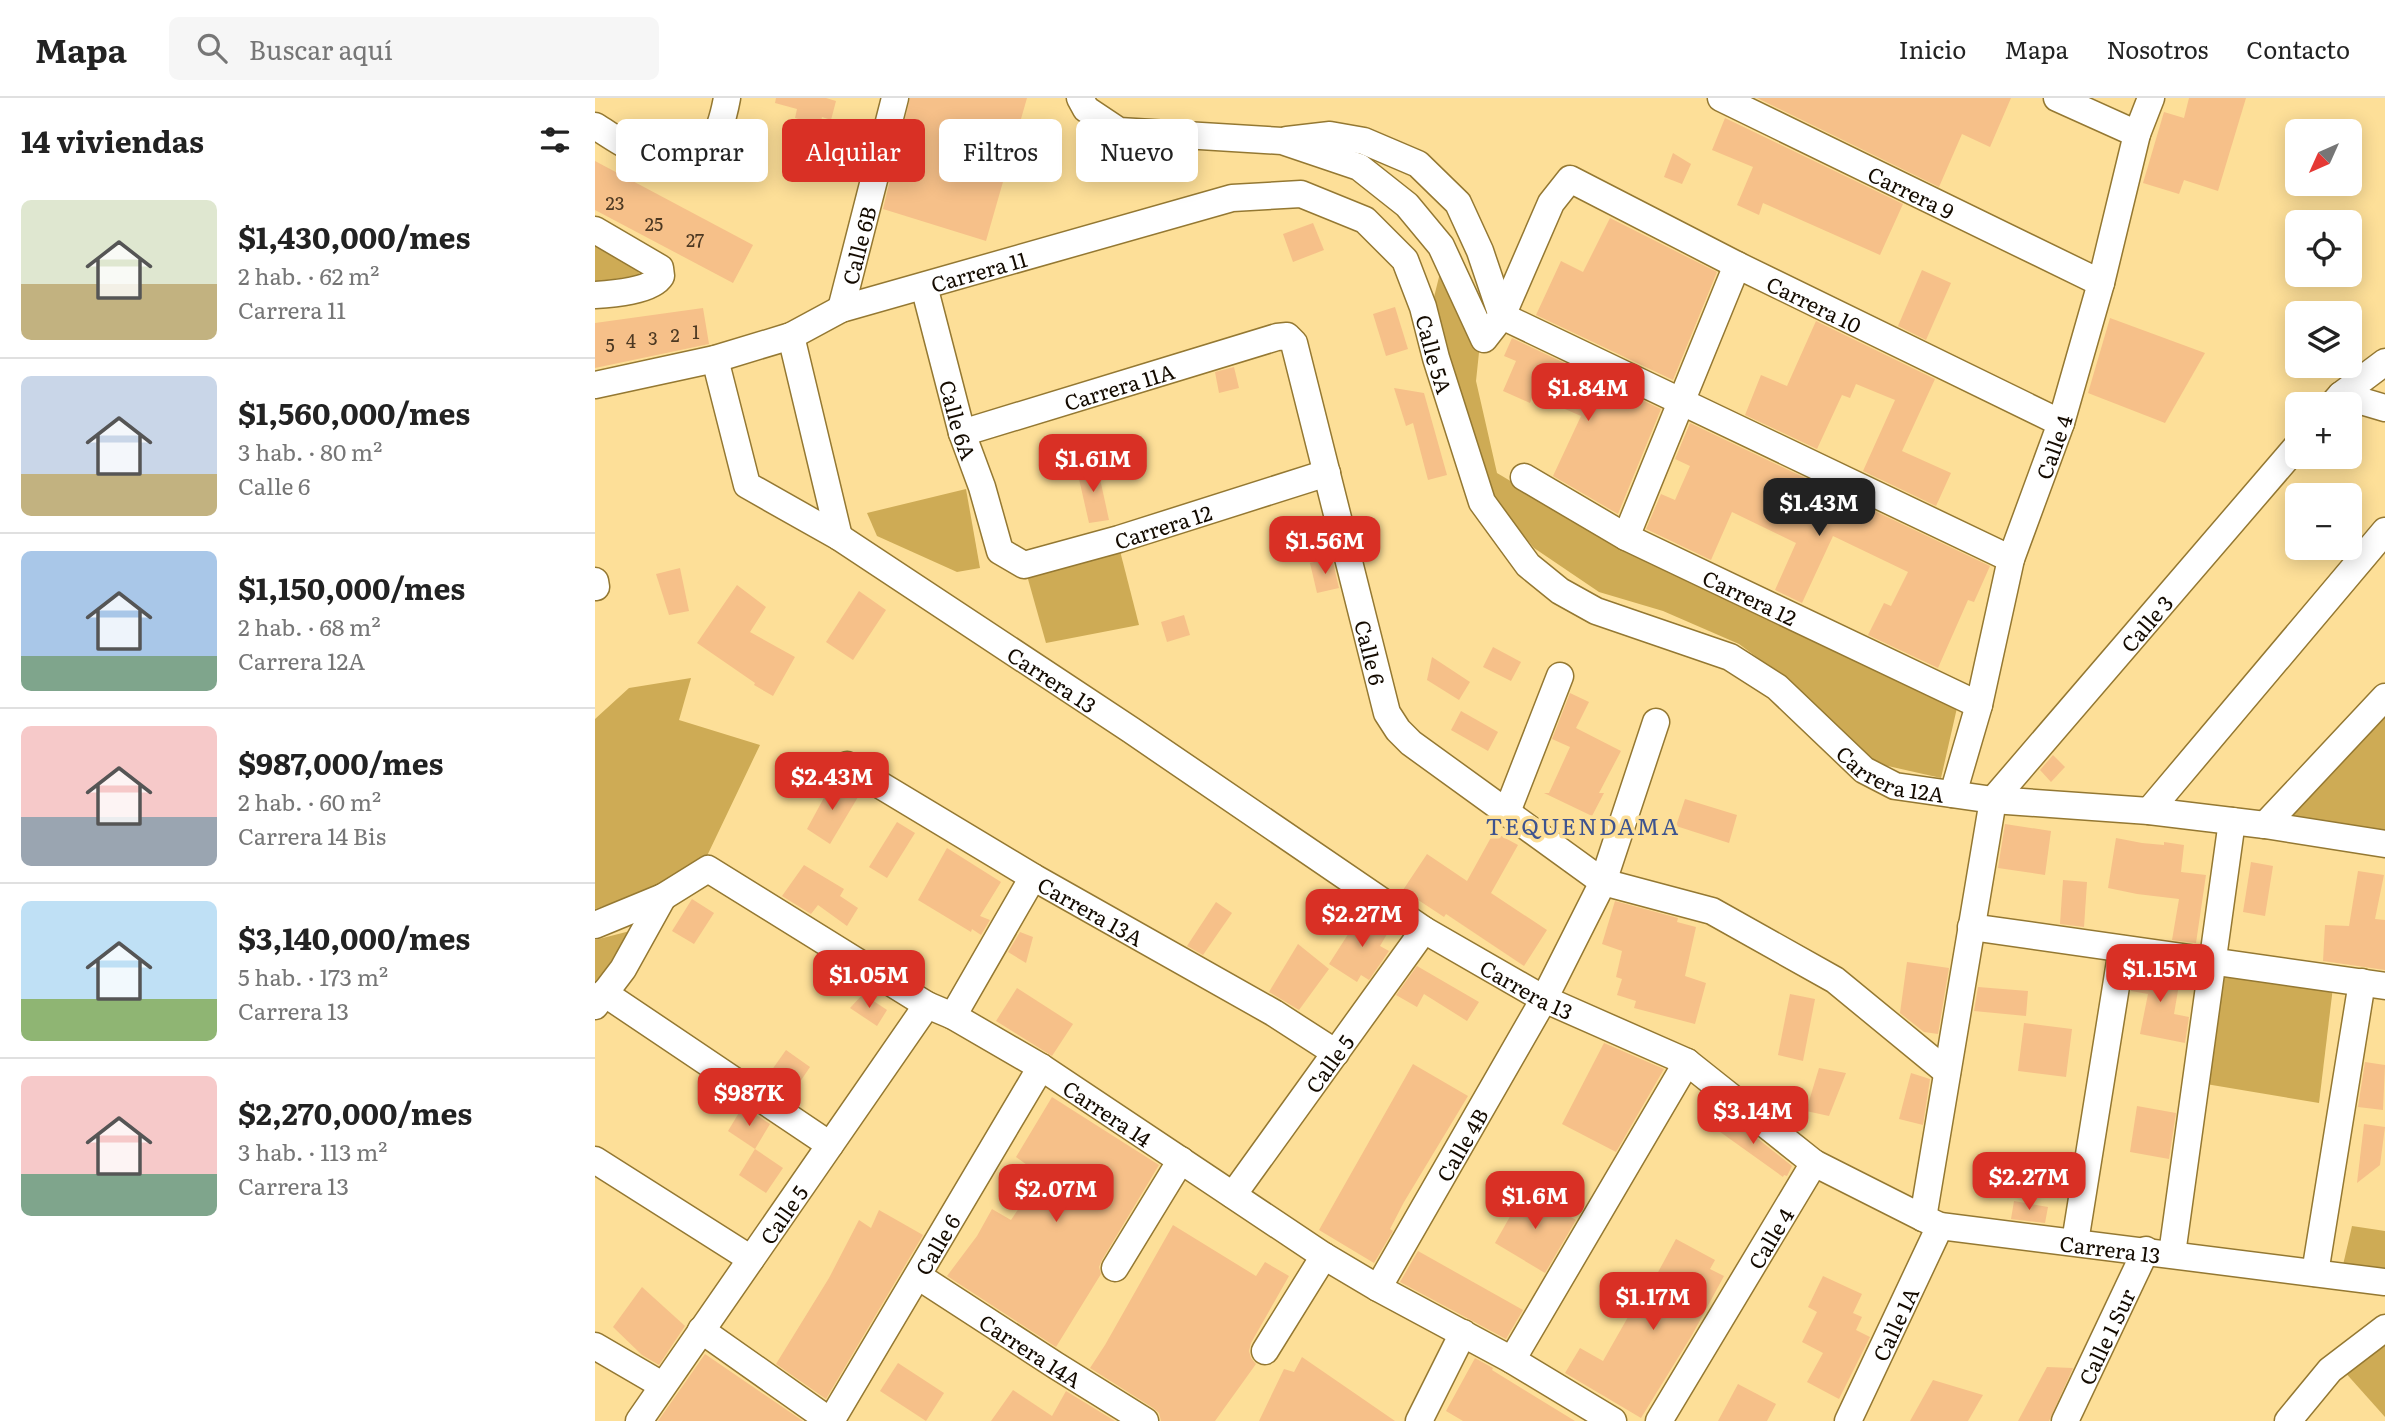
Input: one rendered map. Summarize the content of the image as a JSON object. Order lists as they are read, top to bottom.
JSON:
{
  "streets": {
    "street": [
      "Carrera 9",
      "Calle 6B",
      "Carrera 11",
      "Carrera 10",
      "Calle 5A",
      "Carrera 11A",
      "Calle 6A",
      "Calle 4",
      "Carrera 12",
      "Calle 3",
      "Calle 6",
      "Carrera 13",
      "Carrera 12A",
      "Carrera 13A",
      "Calle 5",
      "Carrera 14",
      "Calle 4B",
      "Calle 1A",
      "Calle 1 Sur",
      "Carrera 14A"
    ]
  },
  "crossings": [
    ["Carrera 9", "Calle 4"],
    ["Calle 6B", "Carrera 11"],
    ["Carrera 11", "Calle 5A"],
    ["Carrera 11", "Calle 6A"],
    ["Carrera 11", "Carrera 13"],
    ["Carrera 10", "Calle 4"],
    ["Calle 5A", "Carrera 12A"],
    ["Carrera 11A", "Calle 6A"],
    ["Carrera 11A", "Calle 6"],
    ["Calle 6A", "Carrera 12"],
    ["Calle 4", "Carrera 12"],
    ["Calle 4", "Carrera 13"],
    ["Calle 4", "Carrera 12A"],
    ["Carrera 12", "Calle 6"],
    ["Calle 3", "Carrera 12A"],
    ["Calle 3", "Calle 1A"],
    ["Calle 6", "Carrera 14"],
    ["Calle 6", "Calle 4B"],
    ["Calle 6", "Carrera 14A"],
    ["Carrera 13", "Calle 5"],
    ["Carrera 13", "Calle 4B"],
    ["Carrera 13", "Calle 1A"],
    ["Carrera 13", "Calle 1 Sur"],
    ["Carrera 12A", "Calle 1A"],
    ["Carrera 13A", "Calle 5"],
    ["Calle 5", "Carrera 14"],
    ["Carrera 14", "Calle 4B"]
  ],
  "districts": ["TEQUENDAMA"],
  "house_numbers": [
    "23",
    "25",
    "27",
    "1",
    "2",
    "3",
    "4",
    "5"
  ],
  "north": "bottom left",
  "page": {
    "header": "Mapa",
    "search": "Buscar aquí",
    "nav": [
      "Inicio",
      "Mapa",
      "Nosotros",
      "Contacto"
    ],
    "heading": "14 viviendas",
    "map_buttons": ["+", "−"],
    "chip": [
      "Comprar",
      "Alquilar",
      "Filtros",
      "Nuevo"
    ],
    "list": [
      {
        "name": "$1,430,000/mes",
        "note": "2 hab. · 62 m² · Carrera 11"
      },
      {
        "name": "$1,560,000/mes",
        "note": "3 hab. · 80 m² · Calle 6"
      },
      {
        "name": "$1,150,000/mes",
        "note": "2 hab. · 68 m² · Carrera 12A"
      },
      {
        "name": "$987,000/mes",
        "note": "2 hab. · 60 m² · Carrera 14 Bis"
      },
      {
        "name": "$3,140,000/mes",
        "note": "5 hab. · 173 m² · Carrera 13"
      },
      {
        "name": "$2,270,000/mes",
        "note": "3 hab. · 113 m² · Carrera 13"
      }
    ],
    "price": [
      "$1.84M",
      "$1.61M",
      "$1.43M",
      "$1.56M",
      "$2.43M",
      "$2.27M",
      "$1.15M",
      "$1.05M",
      "$987K",
      "$3.14M",
      "$2.27M",
      "$2.07M",
      "$1.6M",
      "$1.17M"
    ]
  }
}
